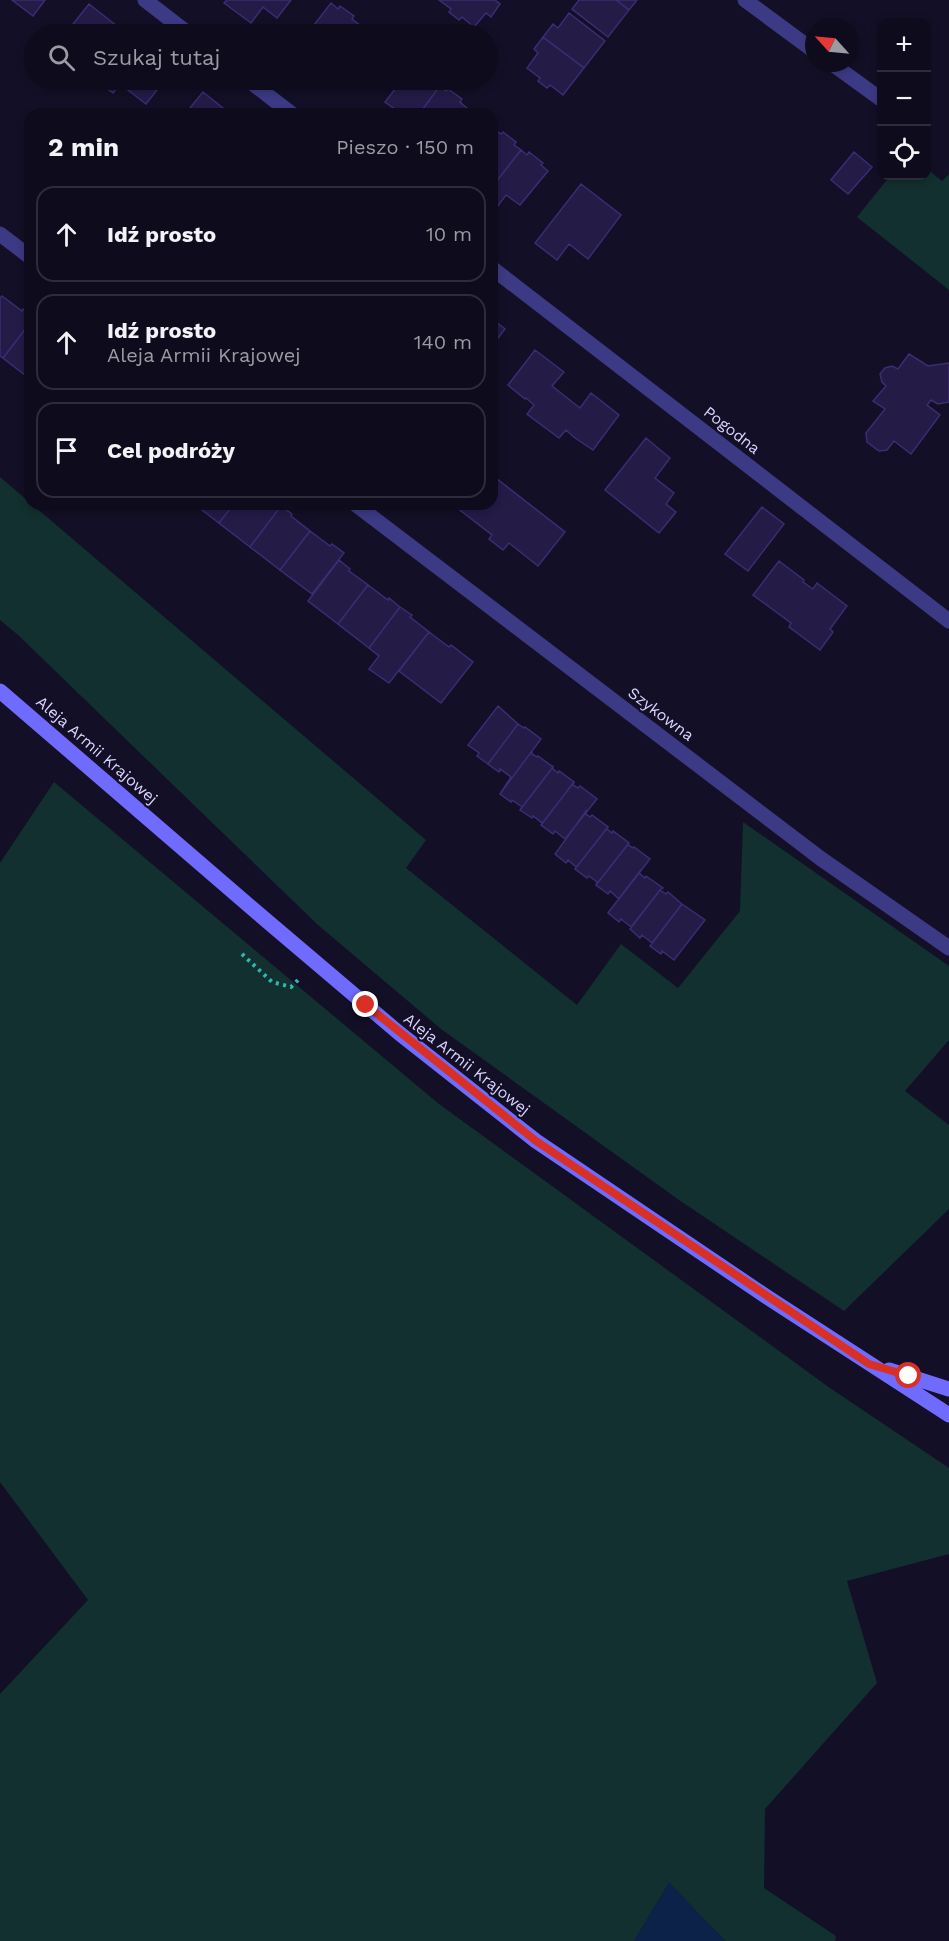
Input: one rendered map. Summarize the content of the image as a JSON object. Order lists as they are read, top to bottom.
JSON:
{
  "streets": {
    "main road": ["Aleja Armii Krajowej"],
    "street": ["Pogodna", "Szykowna"]
  },
  "north": "top left",
  "page": {
    "map_buttons": ["+", "−"],
    "search": "Szukaj tutaj",
    "heading": ["2 min", "Pieszo · 150 m"],
    "list": [
      ["Idź prosto", "10 m"],
      ["Idź prosto", "Aleja Armii Krajowej", "140 m"],
      "Cel podróży"
    ]
  }
}
